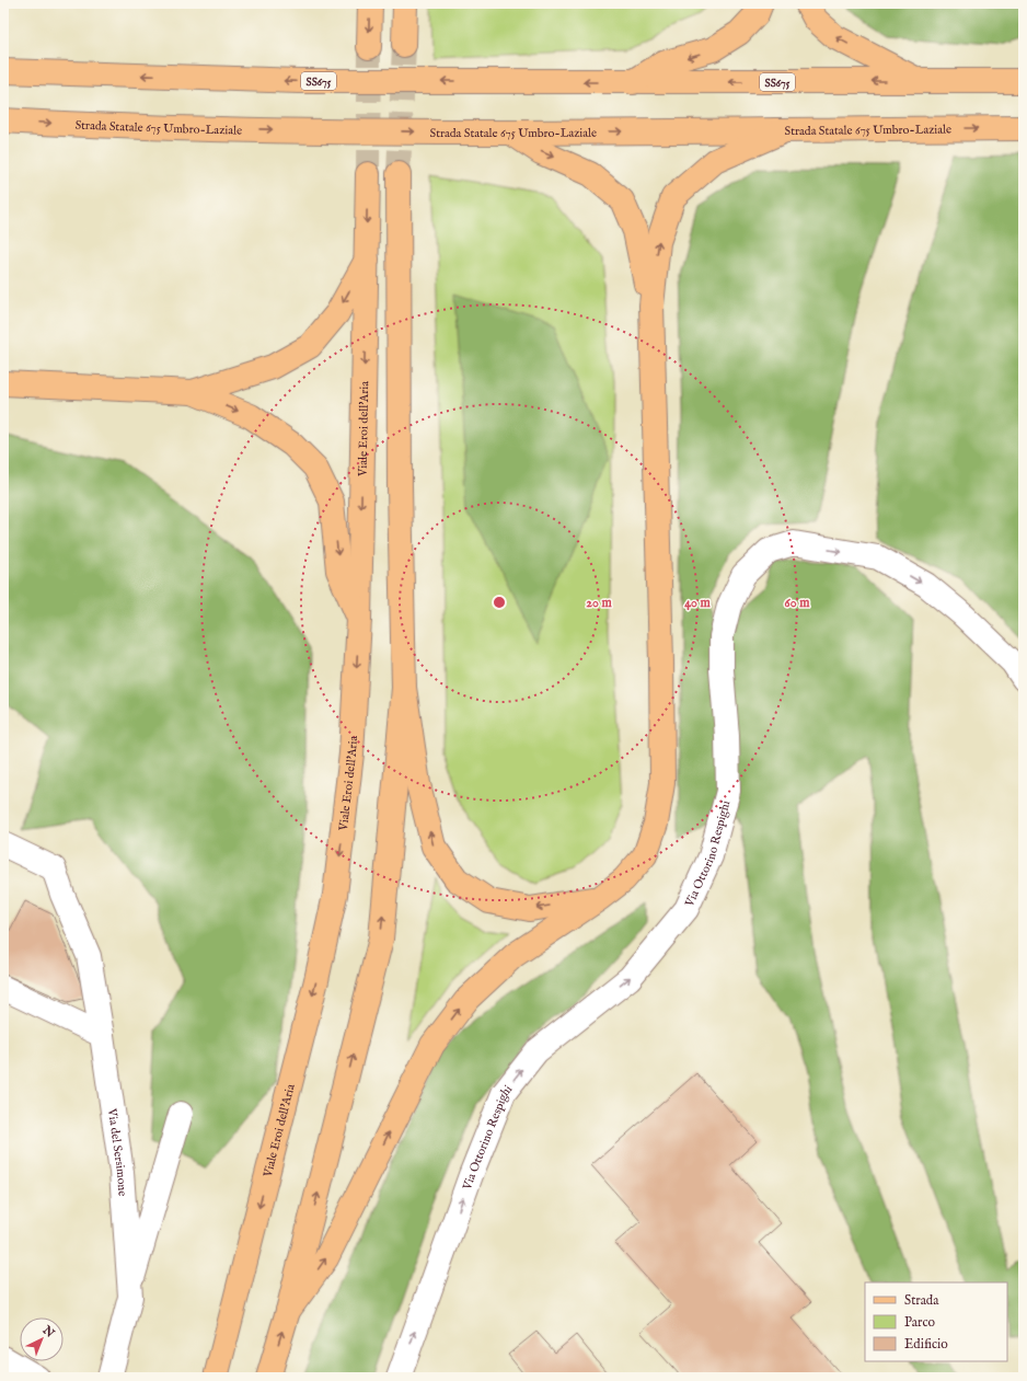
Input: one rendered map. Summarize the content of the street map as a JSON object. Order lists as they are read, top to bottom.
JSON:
{
  "streets": {
    "main road": ["SS675", "Strada Statale 675 Umbro-Laziale", "Viale Eroi dell'Aria"],
    "street": ["Via Ottorino Respighi", "Via del Sersimone"]
  },
  "legend": ["Strada", "Parco", "Edificio"],
  "north": "top right",
  "rings": ["20 m", "40 m", "60 m"]
}
